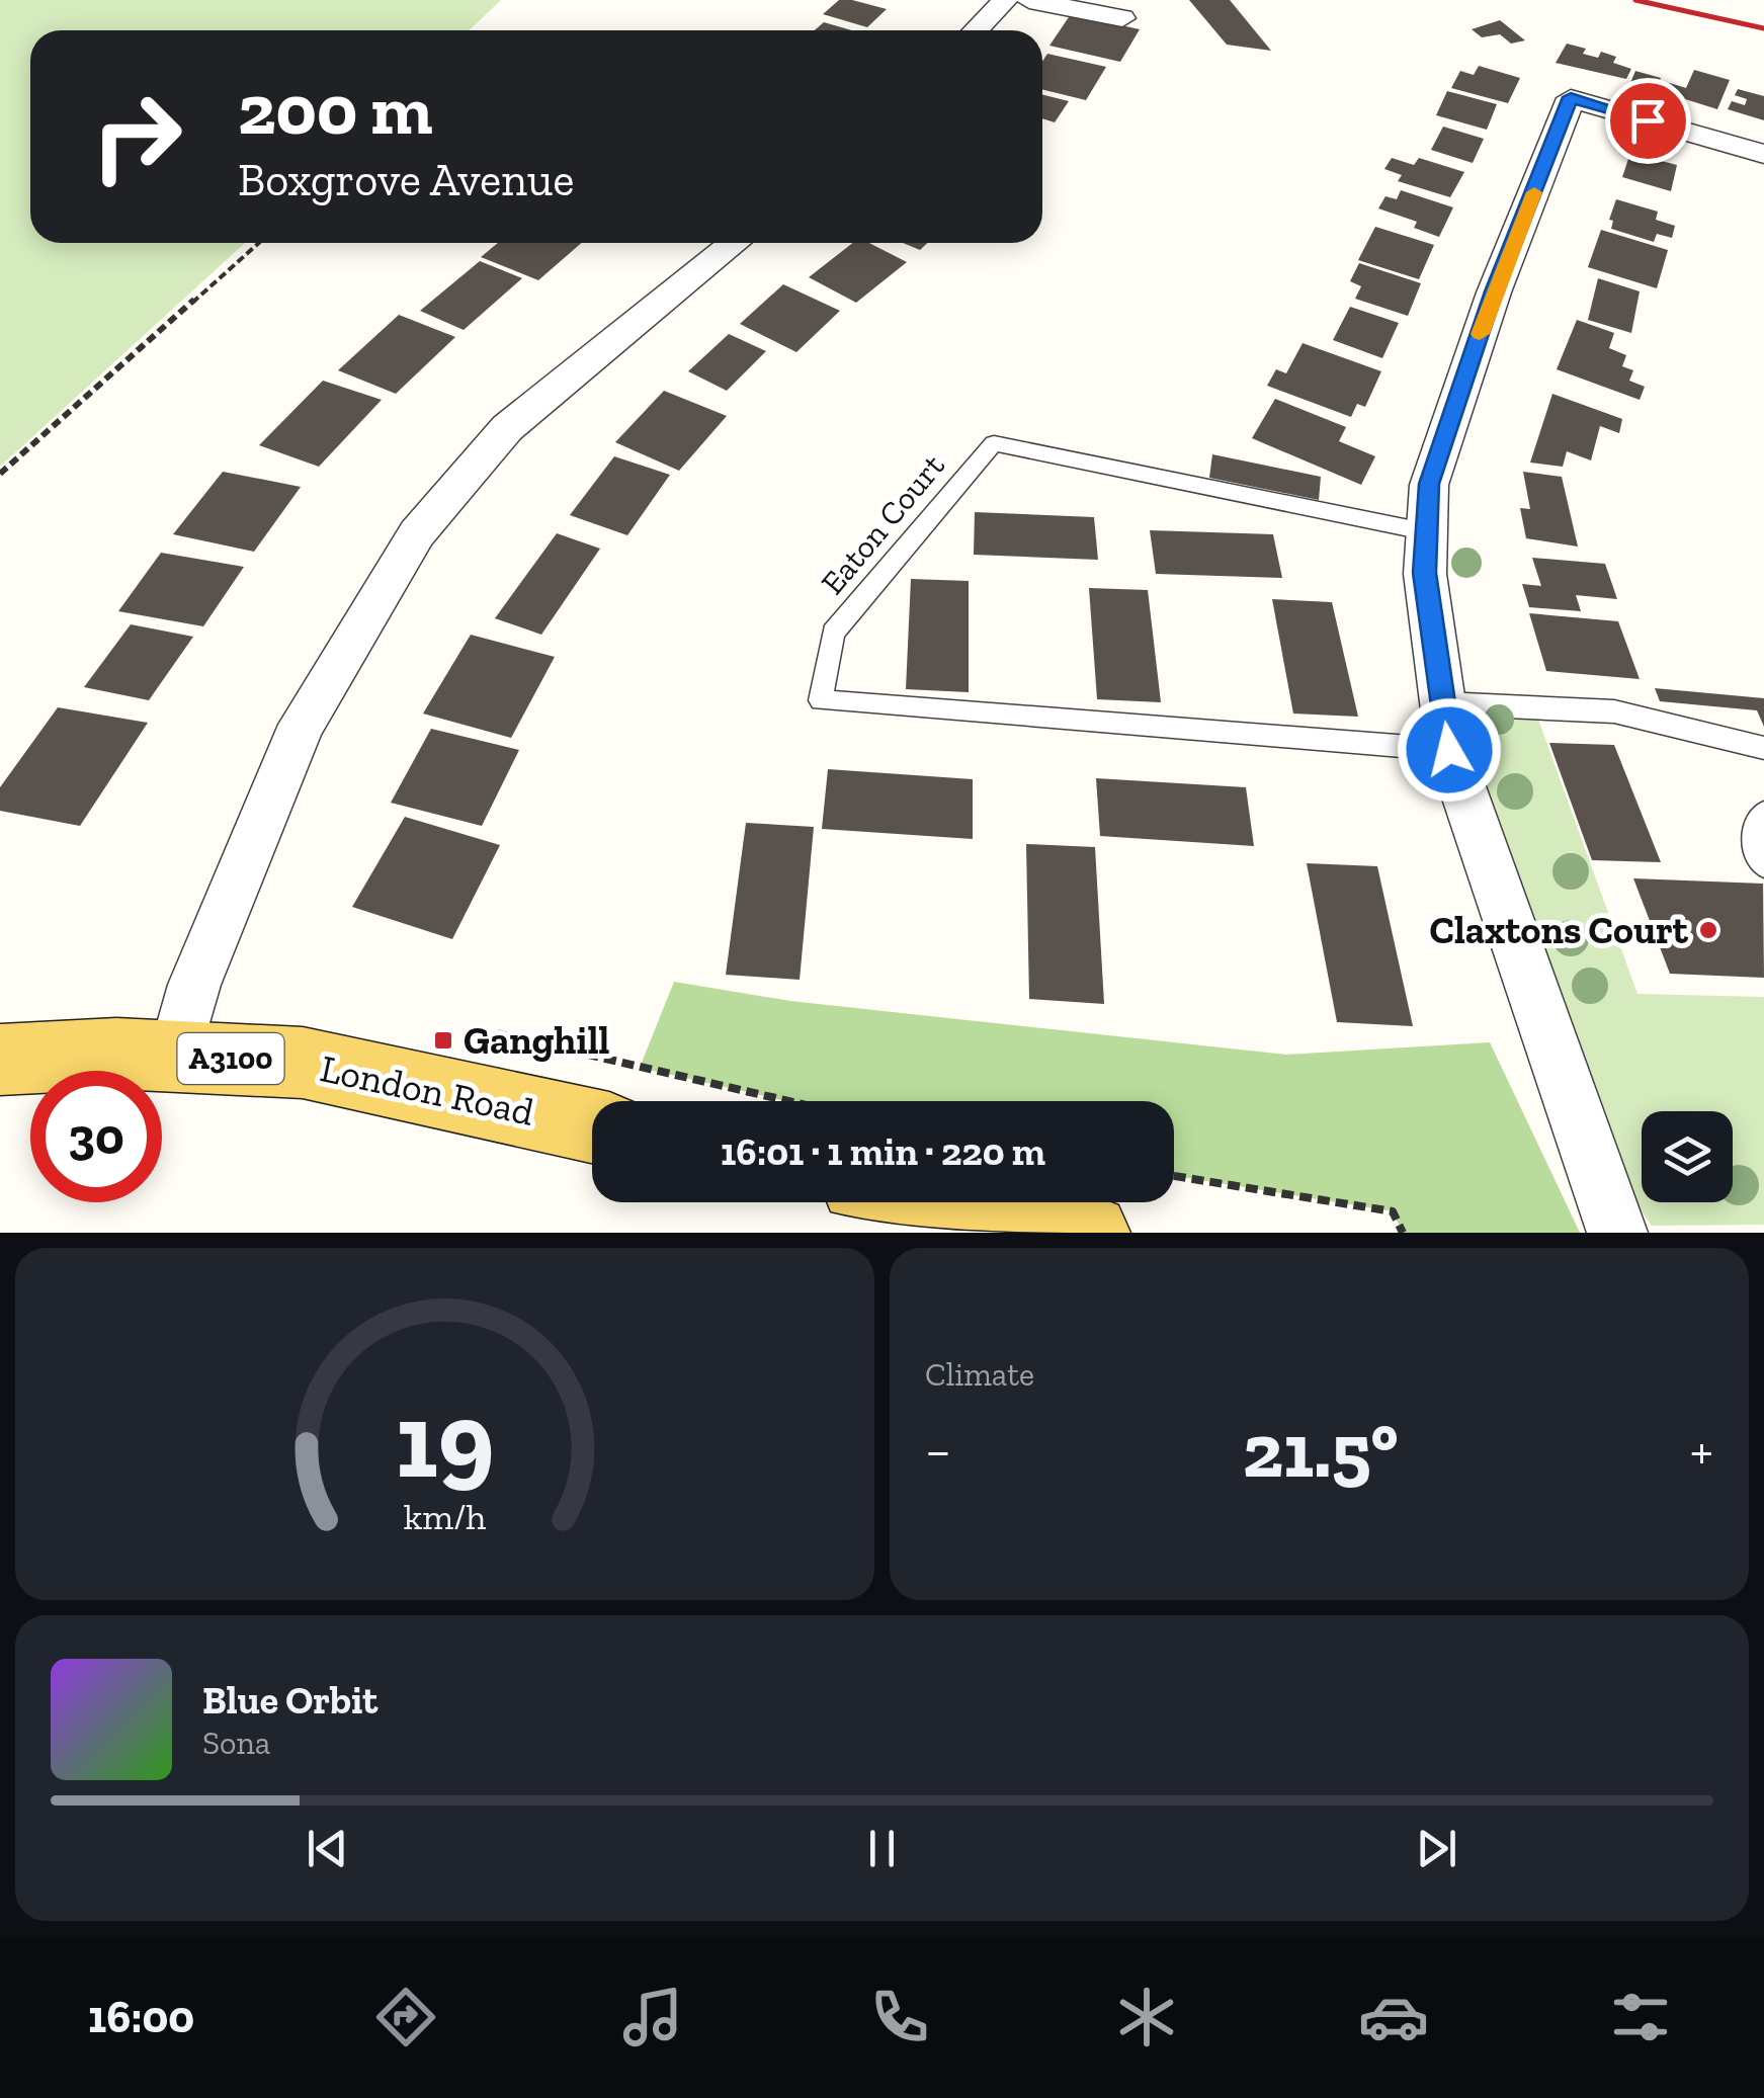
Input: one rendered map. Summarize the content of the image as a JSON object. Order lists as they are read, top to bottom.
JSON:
{
  "streets": {
    "main road": ["A3100", "London Road"],
    "lane": ["Eaton Court"]
  },
  "places": {
    "other": ["Claxtons Court"],
    "transit": ["Ganghill"]
  },
  "page": {
    "turn": ["200 m", "Boxgrove Avenue"],
    "limit": "30",
    "trip": "16:01 · 1 min · 220 m",
    "tile": "Climate",
    "heat": ["−", "21.5°", "+"],
    "song": ["Blue Orbit", "Sona"],
    "tabs": "16:00",
    "gauge": ["19", "km/h"]
  }
}
